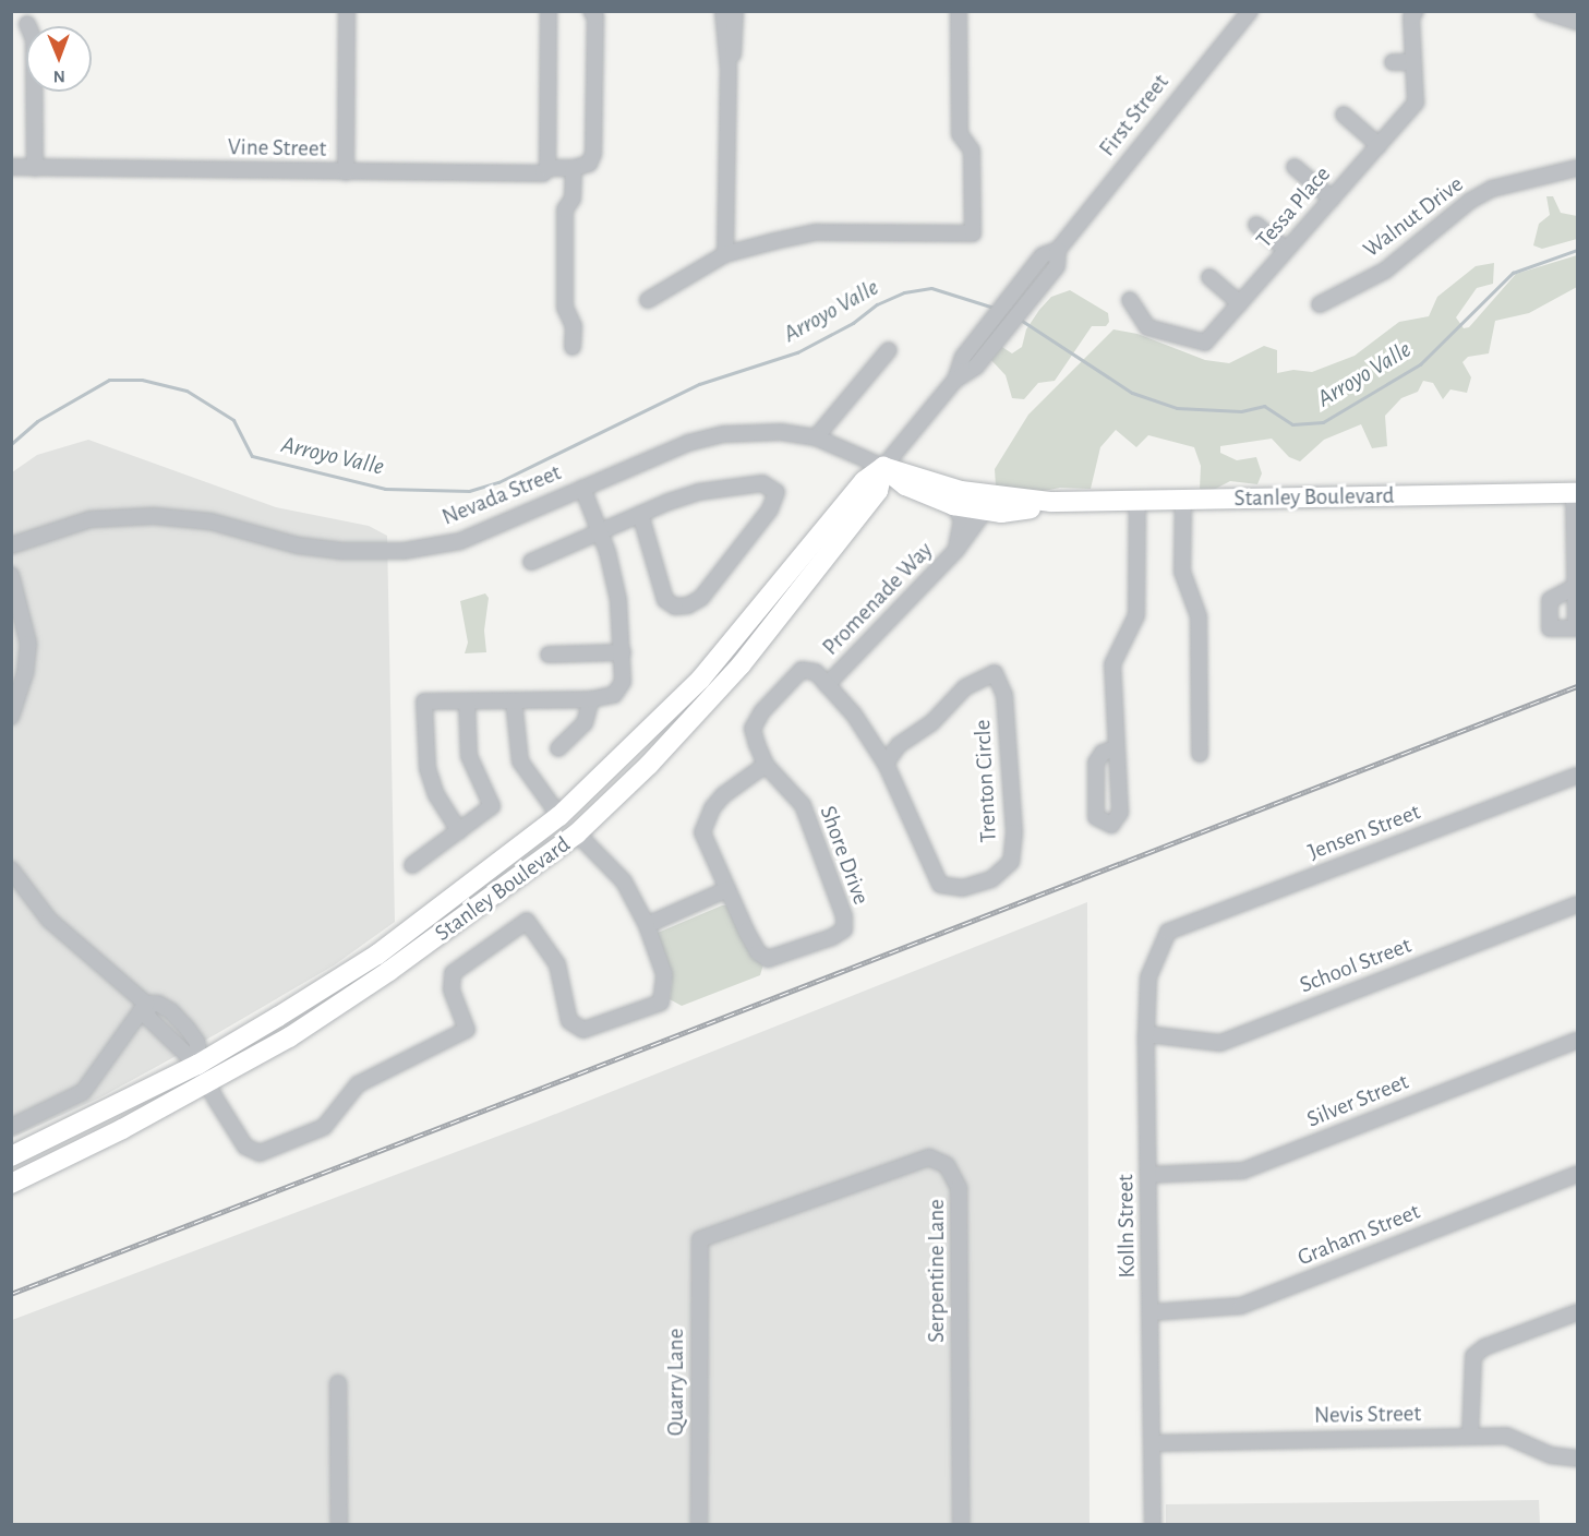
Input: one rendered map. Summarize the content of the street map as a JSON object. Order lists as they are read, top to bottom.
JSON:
{
  "streets": {
    "main road": ["Stanley Boulevard"],
    "street": [
      "First Street",
      "Vine Street",
      "Tessa Place",
      "Walnut Drive",
      "Nevada Street",
      "Promenade Way",
      "Trenton Circle",
      "Jensen Street",
      "Shore Drive",
      "School Street",
      "Silver Street",
      "Kolln Street",
      "Graham Street",
      "Serpentine Lane",
      "Quarry Lane",
      "Nevis Street"
    ]
  },
  "crossings": [
    ["Nevada Street", "Stanley Boulevard"],
    ["Stanley Boulevard", "Promenade Way"],
    ["Promenade Way", "Trenton Circle"],
    ["Promenade Way", "Shore Drive"],
    ["Jensen Street", "Kolln Street"],
    ["School Street", "Kolln Street"],
    ["Silver Street", "Kolln Street"],
    ["Kolln Street", "Graham Street"],
    ["Kolln Street", "Nevis Street"],
    ["Serpentine Lane", "Quarry Lane"]
  ],
  "water": ["Arroyo Valle"],
  "north": "bottom"
}
